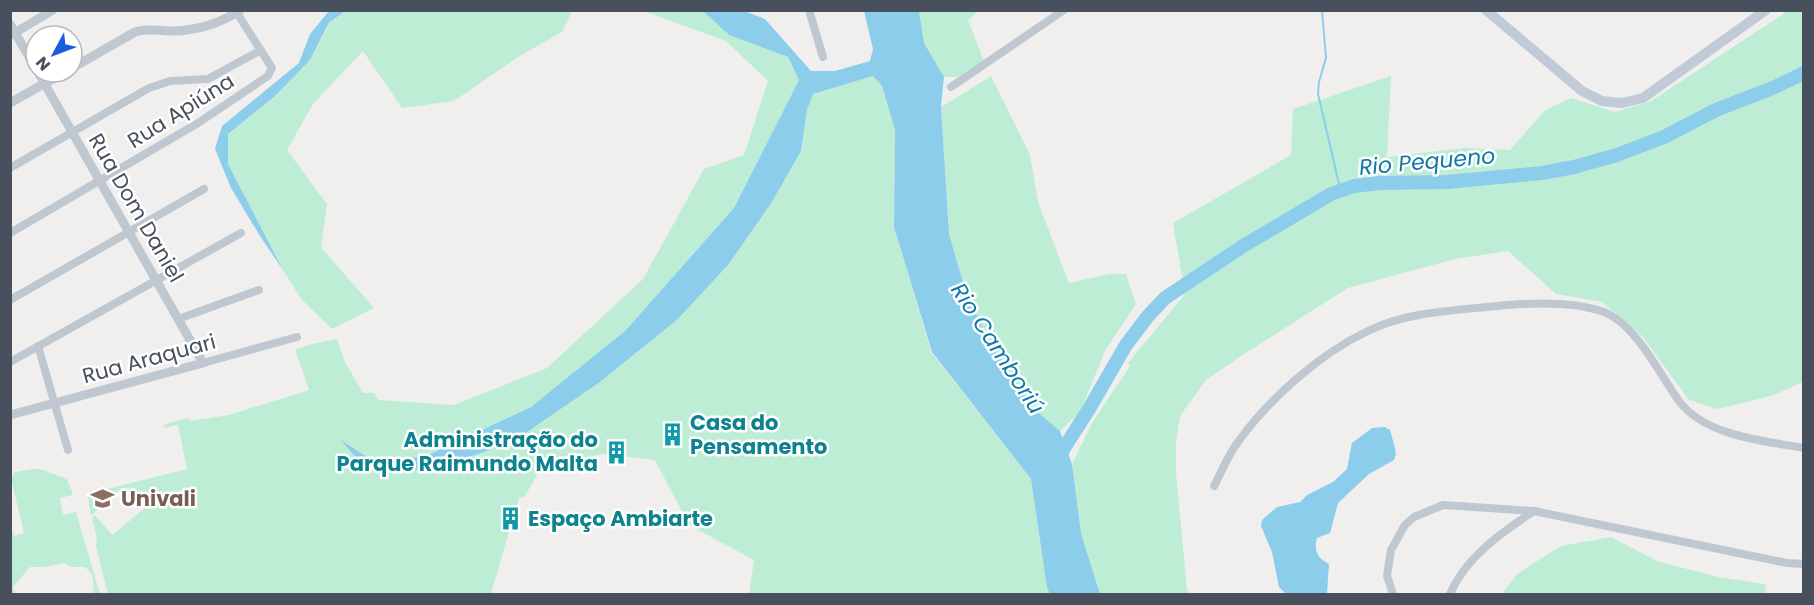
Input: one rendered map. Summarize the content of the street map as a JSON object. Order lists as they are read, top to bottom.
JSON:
{
  "streets": {
    "street": ["Rua Apiúna", "Rua Dom Daniel", "Rua Araquari"]
  },
  "crossings": [
    ["Rua Apiúna", "Rua Dom Daniel"],
    ["Rua Dom Daniel", "Rua Araquari"]
  ],
  "water": ["Rio Pequeno", "Rio Camboriú"],
  "places": {
    "building": ["Casa do Pensamento", "Administração do Parque Raimundo Malta", "Espaço Ambiarte"],
    "school or university": ["Univali"]
  },
  "north": "bottom left"
}
